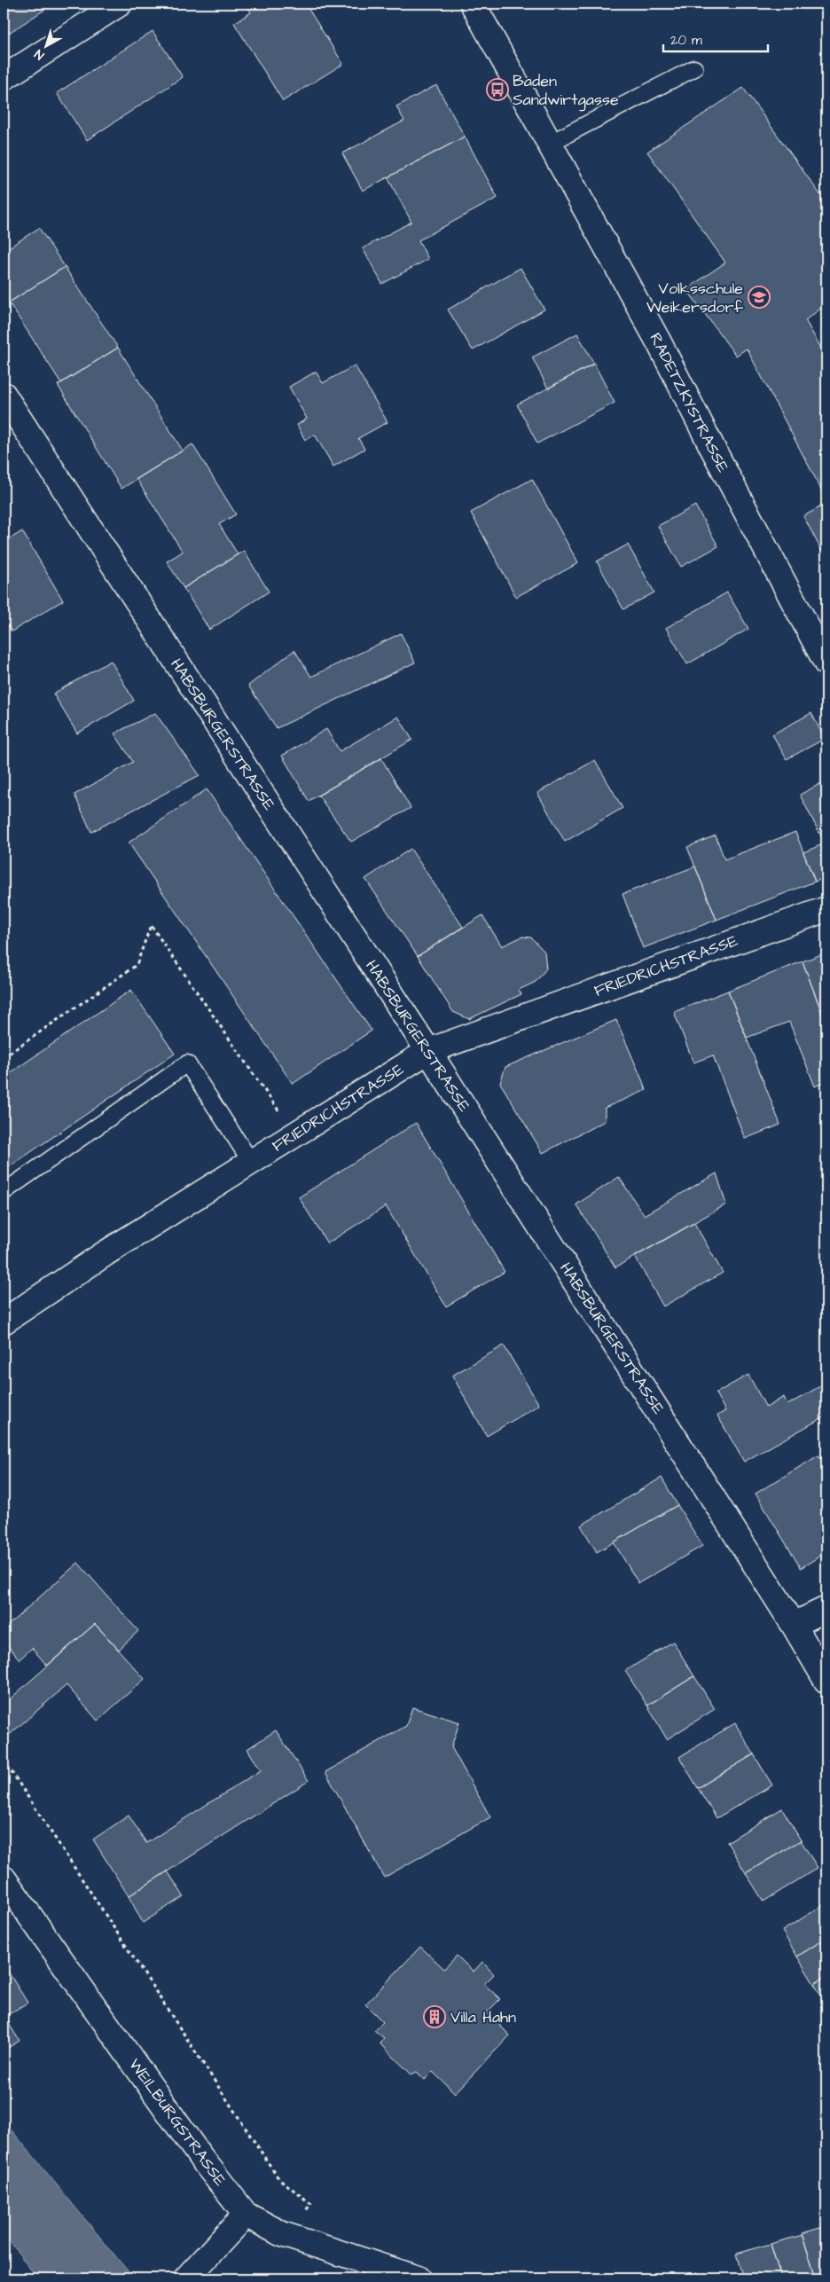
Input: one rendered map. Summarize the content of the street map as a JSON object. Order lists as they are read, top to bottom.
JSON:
{
  "streets": {
    "street": [
      "RADETZKYSTRASSE",
      "HABSBURGERSTRASSE",
      "FRIEDRICHSTRASSE",
      "WEILBURGSTRASSE"
    ]
  },
  "crossings": [
    ["HABSBURGERSTRASSE", "FRIEDRICHSTRASSE"]
  ],
  "places": {
    "bus stop": ["Baden Sandwirtgasse"],
    "school or university": ["Volksschule Weikersdorf"],
    "building": ["Villa Hahn"]
  },
  "scale_bar": "20 m",
  "north": "bottom left"
}
